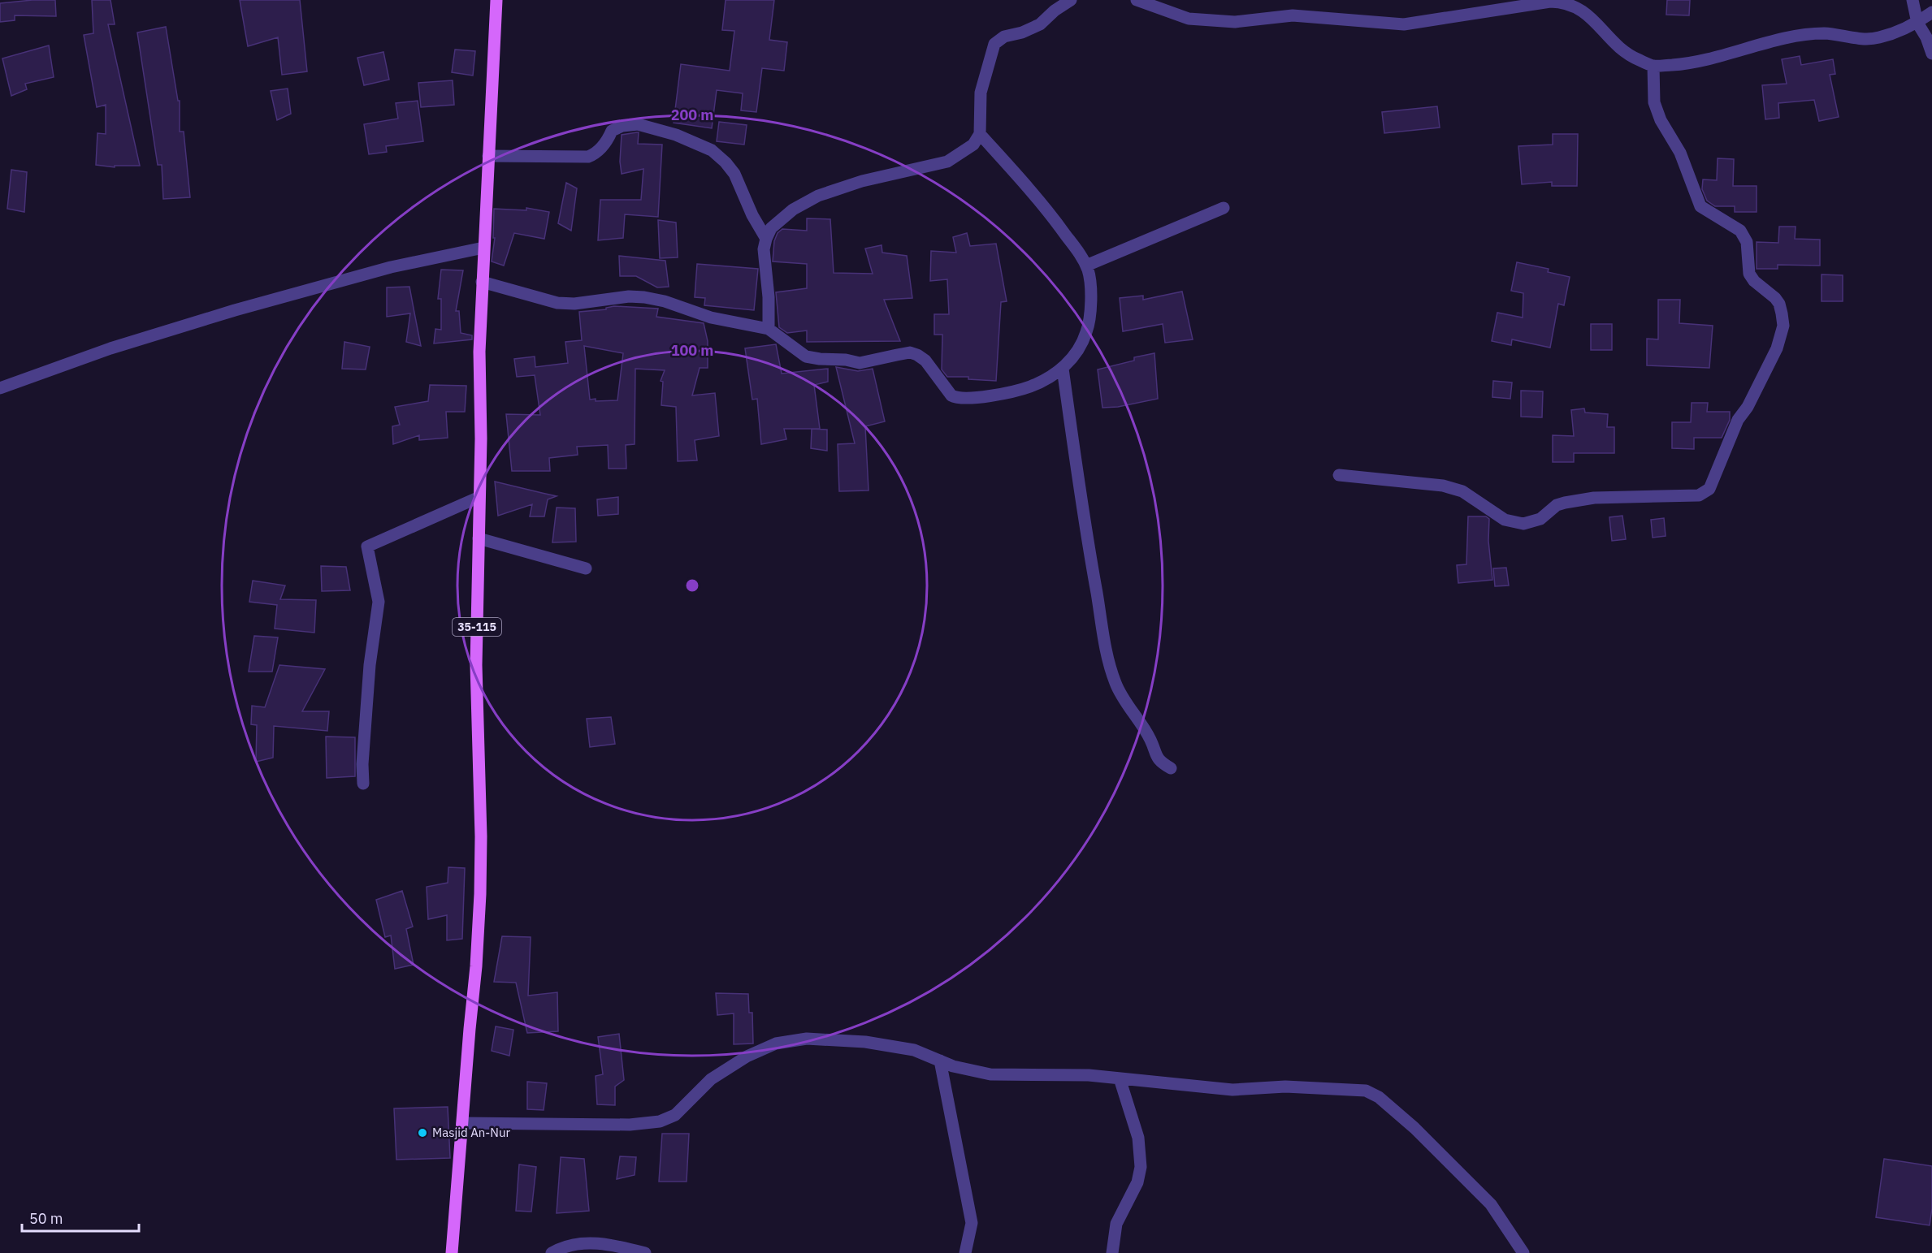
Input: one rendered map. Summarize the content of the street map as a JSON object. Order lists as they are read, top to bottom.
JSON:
{
  "streets": {
    "main road": ["35-115"]
  },
  "places": ["Masjid An-Nur"],
  "scale_bar": "50 m",
  "rings": ["200 m", "100 m"]
}
